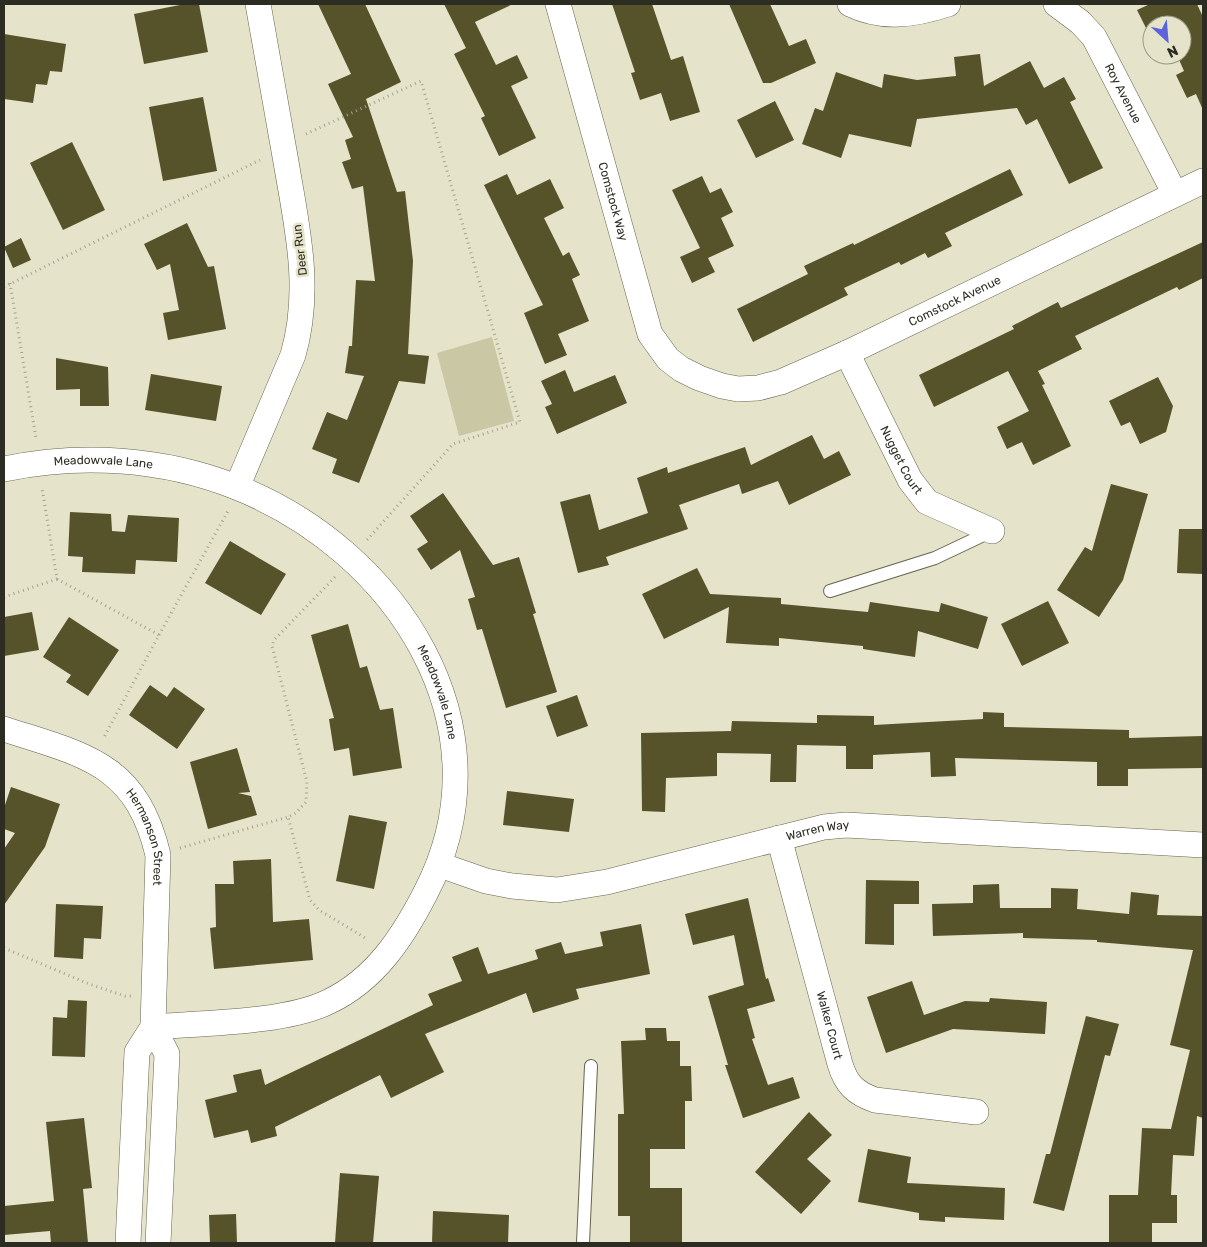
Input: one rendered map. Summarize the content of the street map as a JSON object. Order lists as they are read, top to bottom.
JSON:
{
  "streets": {
    "street": [
      "Roy Avenue",
      "Comstock Way",
      "Deer Run",
      "Comstock Avenue",
      "Nugget Court",
      "Meadowvale Lane",
      "Warren Way",
      "Hermanson Street",
      "Walker Court"
    ]
  },
  "crossings": [
    ["Roy Avenue", "Comstock Avenue"],
    ["Comstock Way", "Comstock Avenue"],
    ["Deer Run", "Meadowvale Lane"],
    ["Comstock Avenue", "Nugget Court"],
    ["Meadowvale Lane", "Warren Way"],
    ["Meadowvale Lane", "Hermanson Street"],
    ["Warren Way", "Walker Court"]
  ],
  "north": "bottom right"
}
